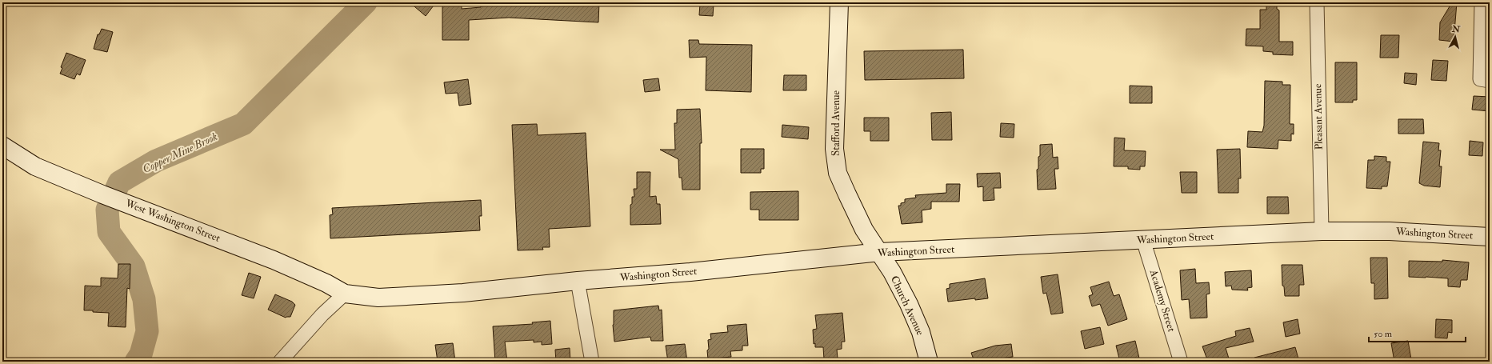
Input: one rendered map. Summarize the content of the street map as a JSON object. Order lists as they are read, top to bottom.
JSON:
{
  "streets": {
    "main road": [
      "Stafford Avenue",
      "West Washington Street",
      "Washington Street",
      "Church Avenue"
    ],
    "street": ["Pleasant Avenue", "Academy Street"]
  },
  "crossings": [
    ["Pleasant Avenue", "Washington Street"],
    ["Stafford Avenue", "Washington Street"],
    ["Stafford Avenue", "Church Avenue"],
    ["West Washington Street", "Washington Street"],
    ["Washington Street", "Academy Street"],
    ["Washington Street", "Church Avenue"]
  ],
  "water": ["Copper Mine Brook"],
  "scale_bar": "50 m",
  "north": "top"
}
